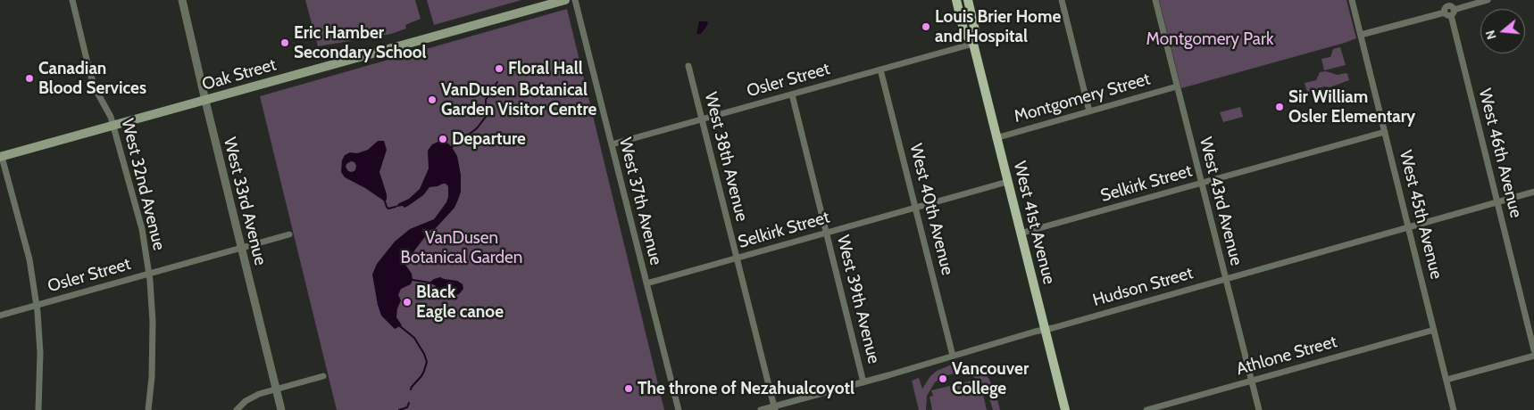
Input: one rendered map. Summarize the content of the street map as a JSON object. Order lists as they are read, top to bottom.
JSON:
{
  "streets": {
    "main road": ["Oak Street", "West 41st Avenue"],
    "street": [
      "Osler Street",
      "Montgomery Street",
      "West 46th Avenue",
      "West 38th Avenue",
      "Selkirk Street",
      "West 32nd Avenue",
      "West 33rd Avenue",
      "West 37th Avenue",
      "West 43rd Avenue",
      "West 40th Avenue",
      "West 45th Avenue",
      "Hudson Street",
      "West 39th Avenue",
      "Athlone Street"
    ]
  },
  "crossings": [
    ["Oak Street", "West 32nd Avenue"],
    ["Oak Street", "West 33rd Avenue"],
    ["Osler Street", "West 38th Avenue"],
    ["Osler Street", "West 32nd Avenue"],
    ["Osler Street", "West 33rd Avenue"],
    ["Osler Street", "West 37th Avenue"],
    ["Osler Street", "West 40th Avenue"],
    ["Osler Street", "West 41st Avenue"],
    ["Osler Street", "West 39th Avenue"],
    ["Montgomery Street", "West 43rd Avenue"],
    ["Montgomery Street", "West 41st Avenue"],
    ["West 46th Avenue", "Hudson Street"],
    ["West 38th Avenue", "Selkirk Street"],
    ["West 38th Avenue", "Hudson Street"],
    ["Selkirk Street", "West 37th Avenue"],
    ["Selkirk Street", "West 43rd Avenue"],
    ["Selkirk Street", "West 40th Avenue"],
    ["Selkirk Street", "West 45th Avenue"],
    ["Selkirk Street", "West 41st Avenue"],
    ["Selkirk Street", "West 39th Avenue"],
    ["West 43rd Avenue", "Hudson Street"],
    ["West 43rd Avenue", "Athlone Street"],
    ["West 40th Avenue", "Hudson Street"],
    ["West 45th Avenue", "Hudson Street"],
    ["West 45th Avenue", "Athlone Street"],
    ["West 41st Avenue", "Hudson Street"],
    ["Hudson Street", "West 39th Avenue"]
  ],
  "parks": ["Montgomery Park", "VanDusen Botanical Garden"],
  "places": [
    "Louis Brier Home and Hospital",
    "Eric Hamber Secondary School",
    "Floral Hall",
    "Canadian Blood Services",
    "VanDusen Botanical Garden Visitor Centre",
    "Sir William Osler Elementary",
    "Departure",
    "Black Eagle canoe",
    "Vancouver College",
    "The throne of Nezahualcoyotl"
  ],
  "north": "left"
}
